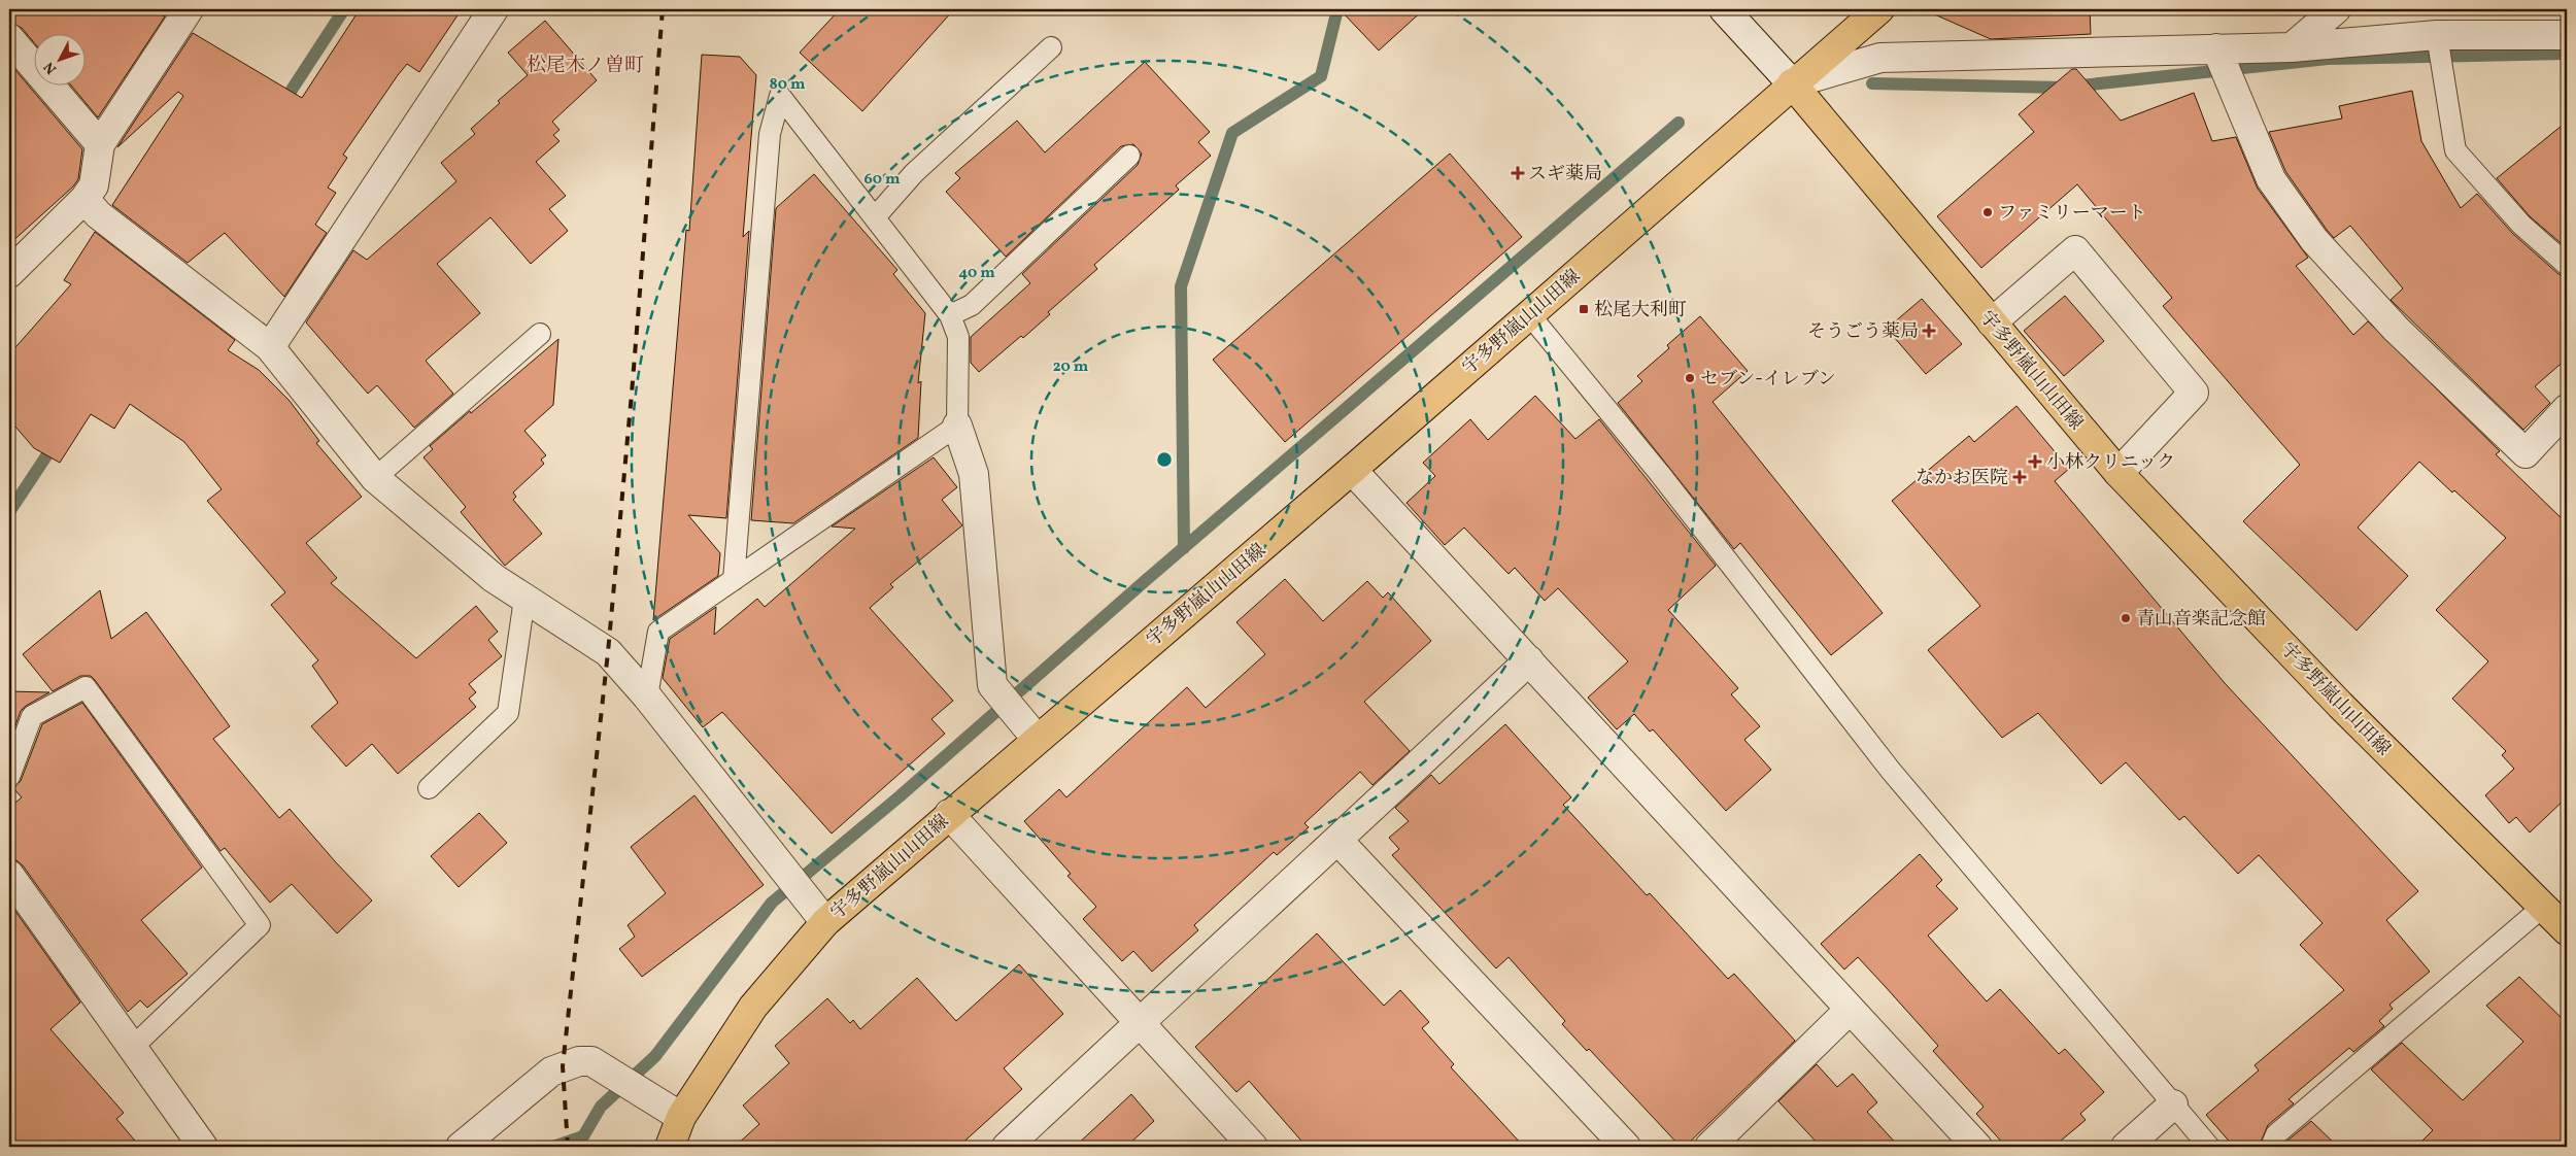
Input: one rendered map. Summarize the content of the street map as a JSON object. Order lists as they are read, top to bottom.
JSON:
{
  "streets": {
    "main road": ["宇多野嵐山山田線"]
  },
  "districts": ["松尾木ノ曽町"],
  "places": {
    "health": [
      "スギ薬局",
      "そうごう薬局",
      "小林クリニック",
      "なかお医院"
    ],
    "other": ["ファミリーマート", "セブン-イレブン", "青山音楽記念館"],
    "transit": ["松尾大利町"]
  },
  "north": "bottom left",
  "rings": [
    "80 m",
    "60 m",
    "40 m",
    "20 m"
  ]
}
